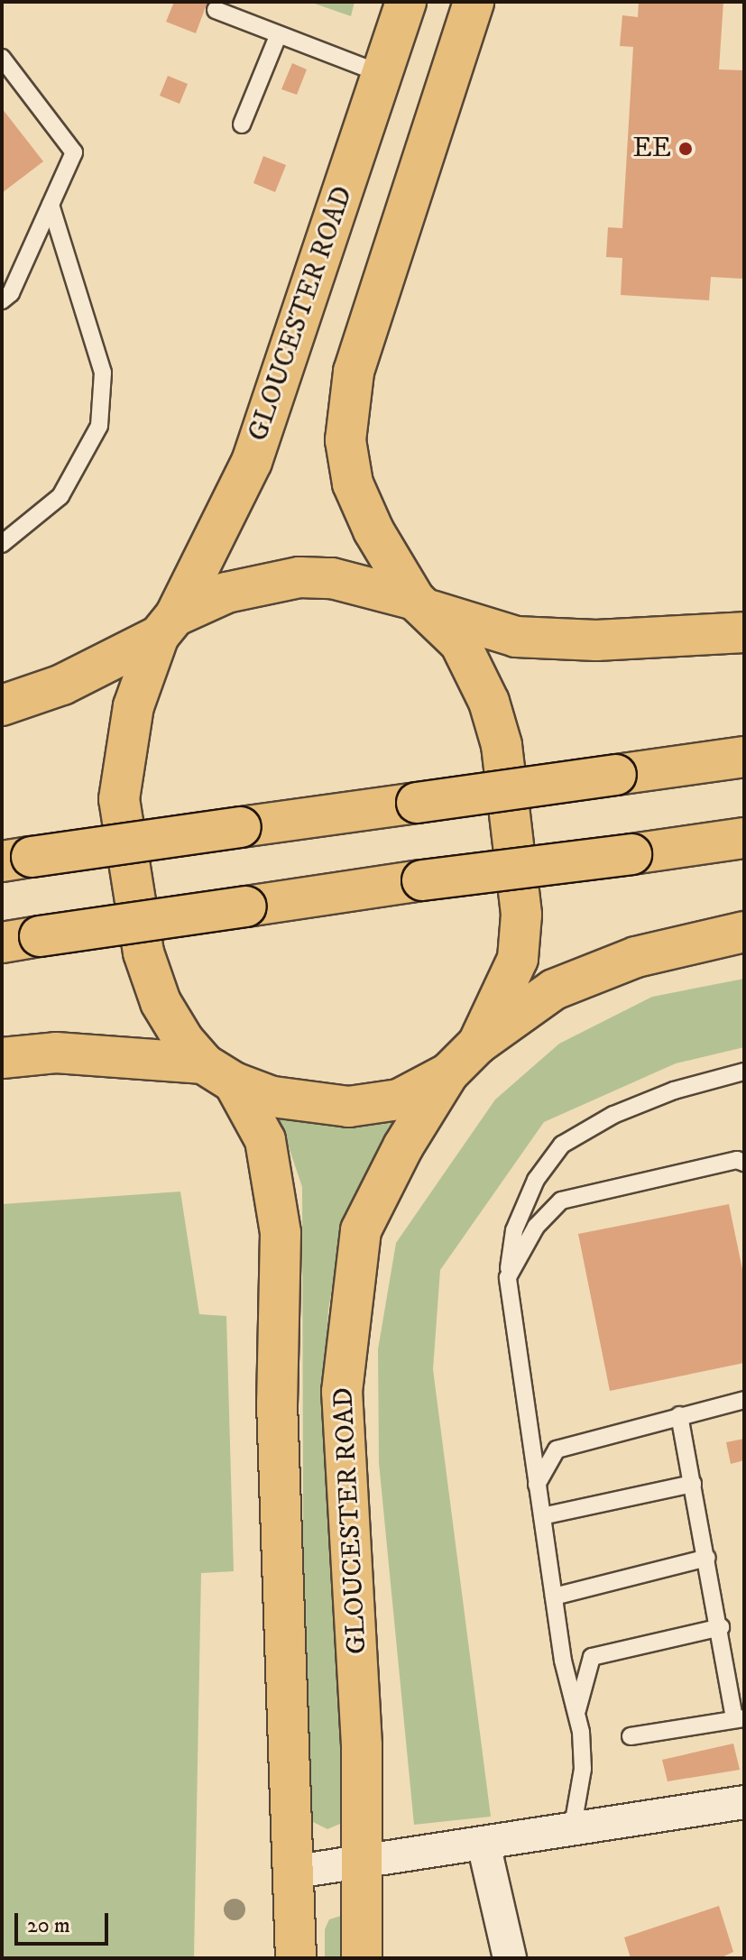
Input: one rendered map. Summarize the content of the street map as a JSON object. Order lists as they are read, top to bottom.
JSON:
{
  "streets": {
    "main road": ["GLOUCESTER ROAD"]
  },
  "places": ["EE"],
  "scale_bar": "20 m"
}
